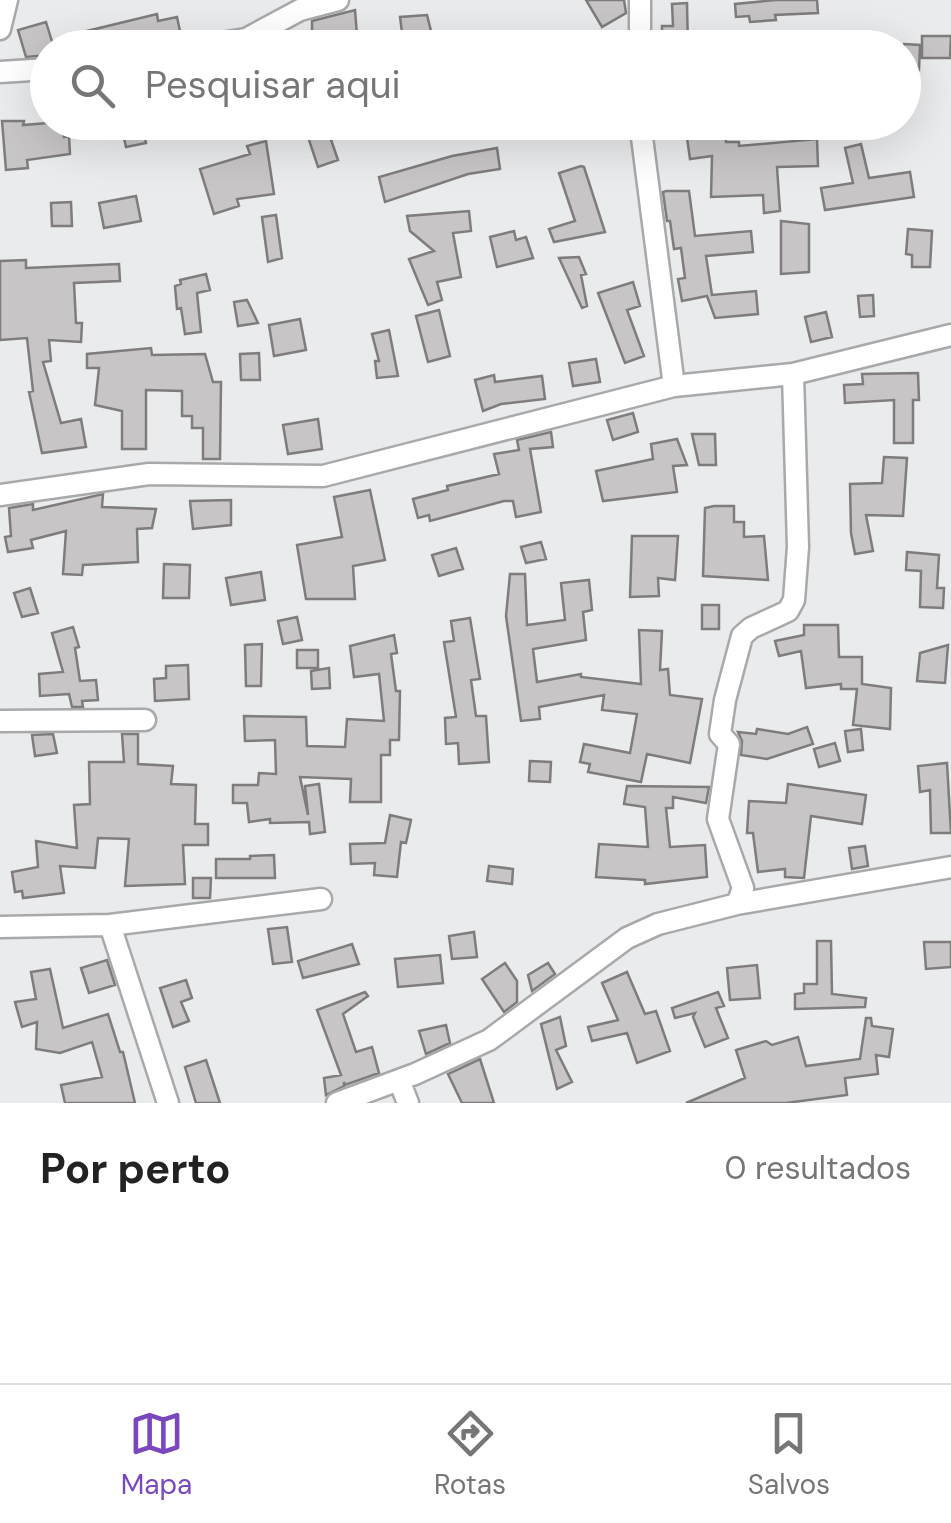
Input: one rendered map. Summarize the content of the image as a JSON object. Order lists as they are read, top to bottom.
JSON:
{
  "page": {
    "search": "Pesquisar aqui",
    "heading": ["Por perto", "0 resultados"],
    "nav": ["Mapa", "Rotas", "Salvos"]
  }
}
